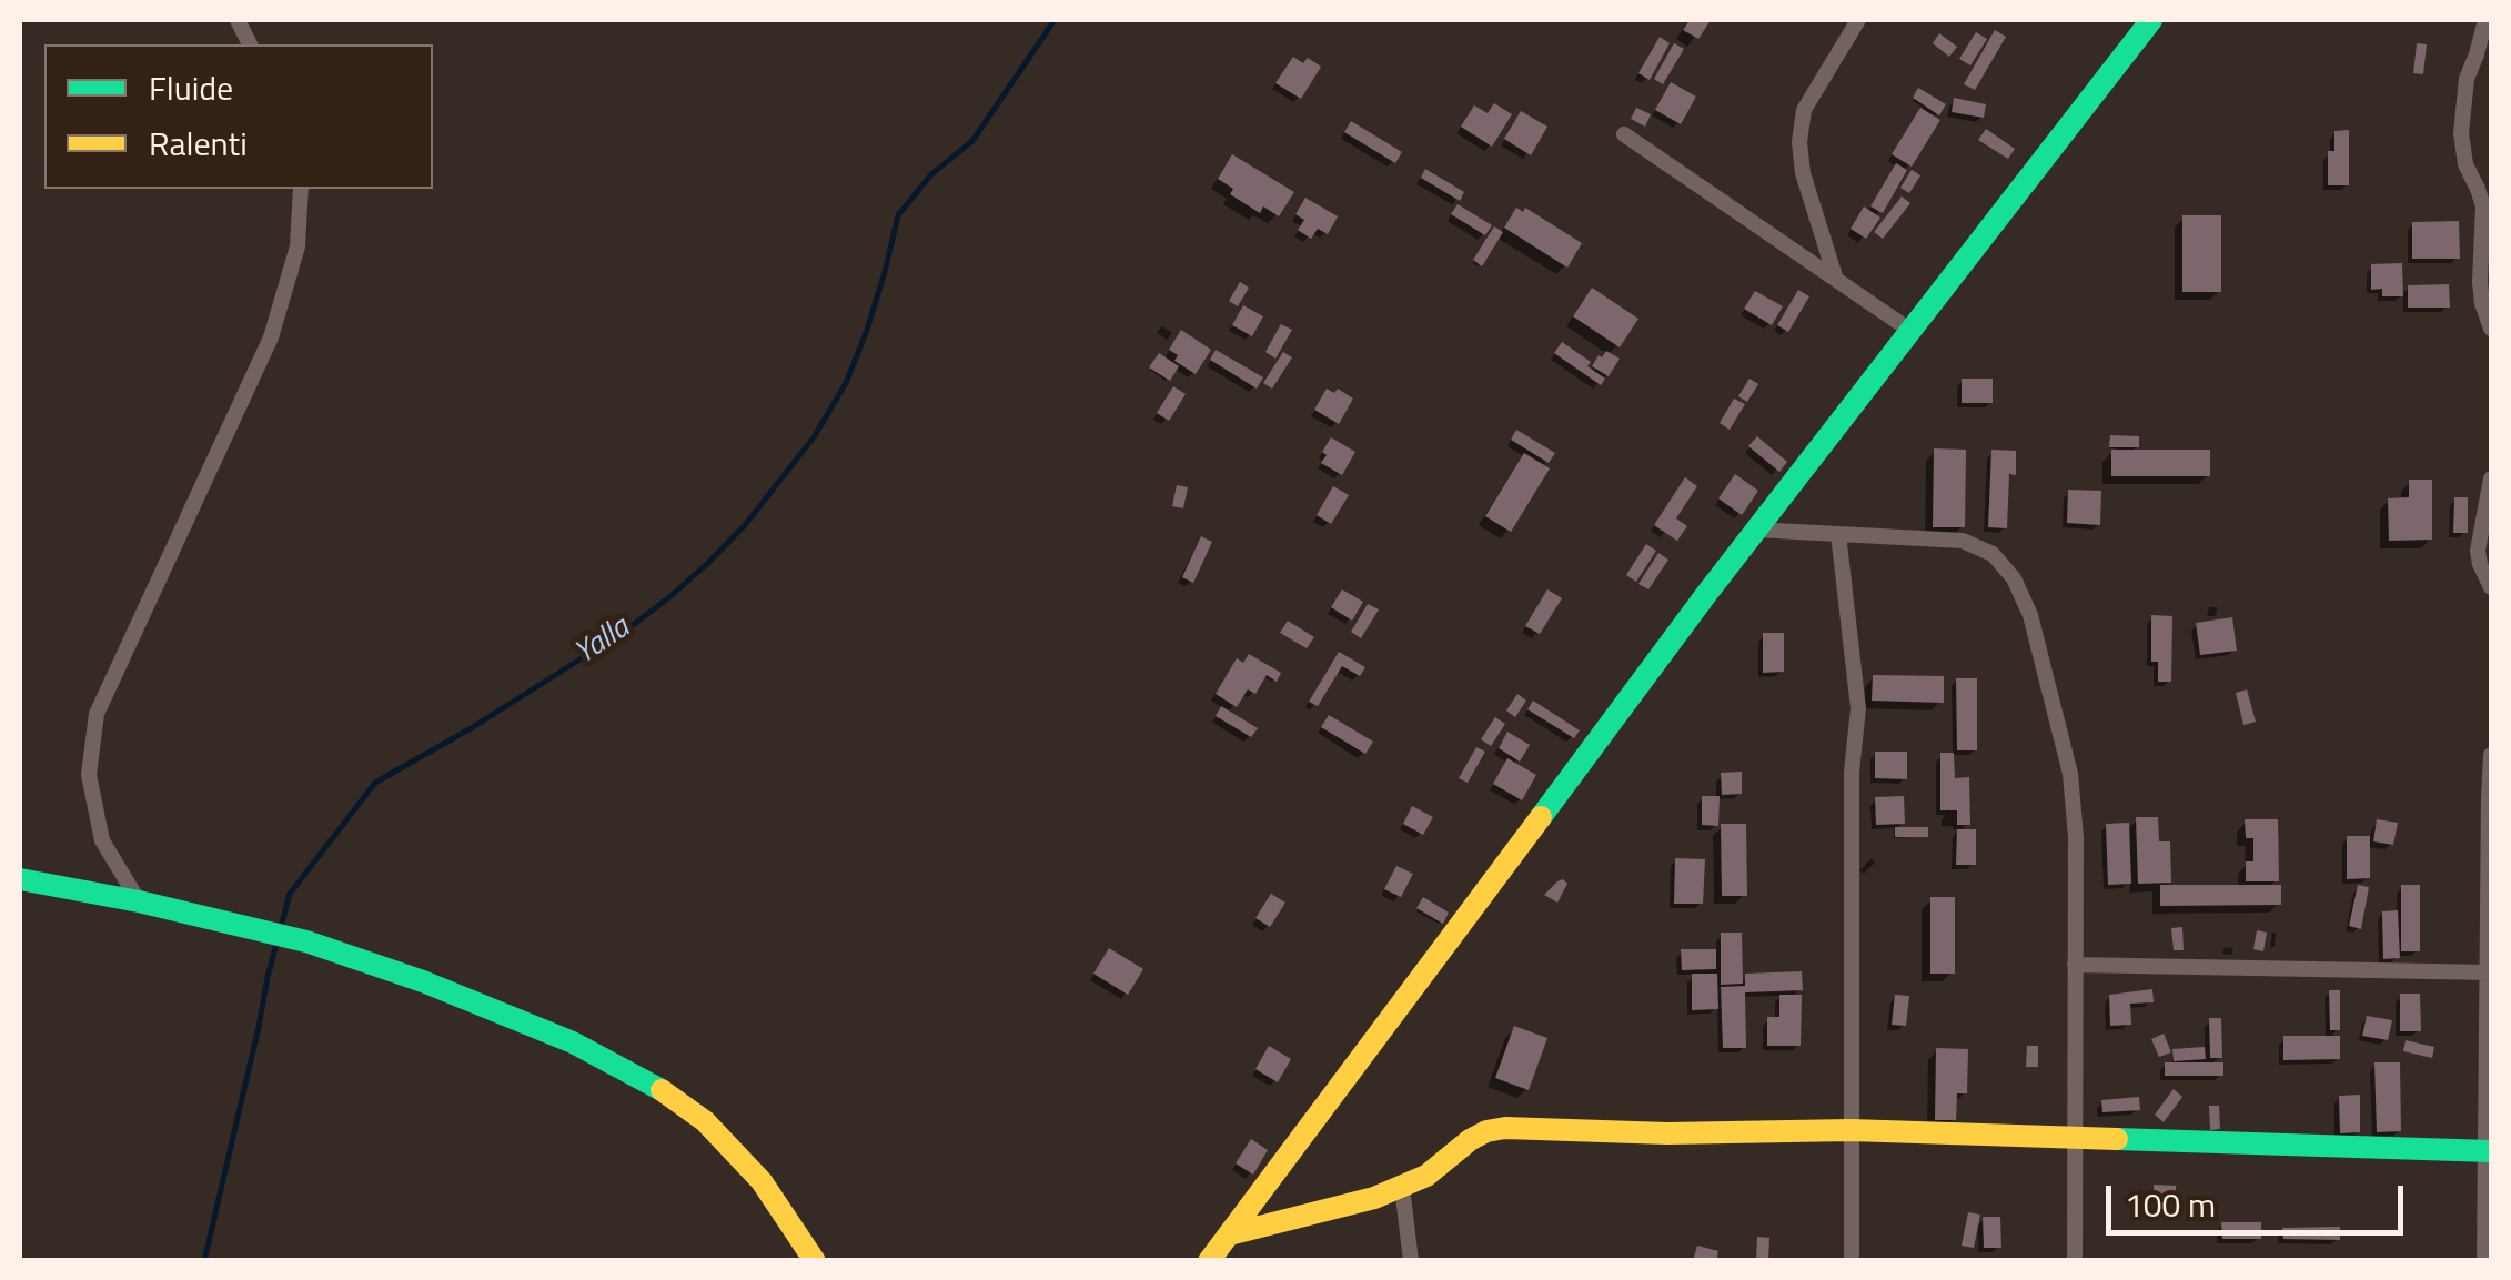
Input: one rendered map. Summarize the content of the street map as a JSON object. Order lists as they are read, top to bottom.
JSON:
{
  "water": ["Yalla"],
  "legend": ["Fluide", "Ralenti"],
  "scale_bar": "100 m"
}
